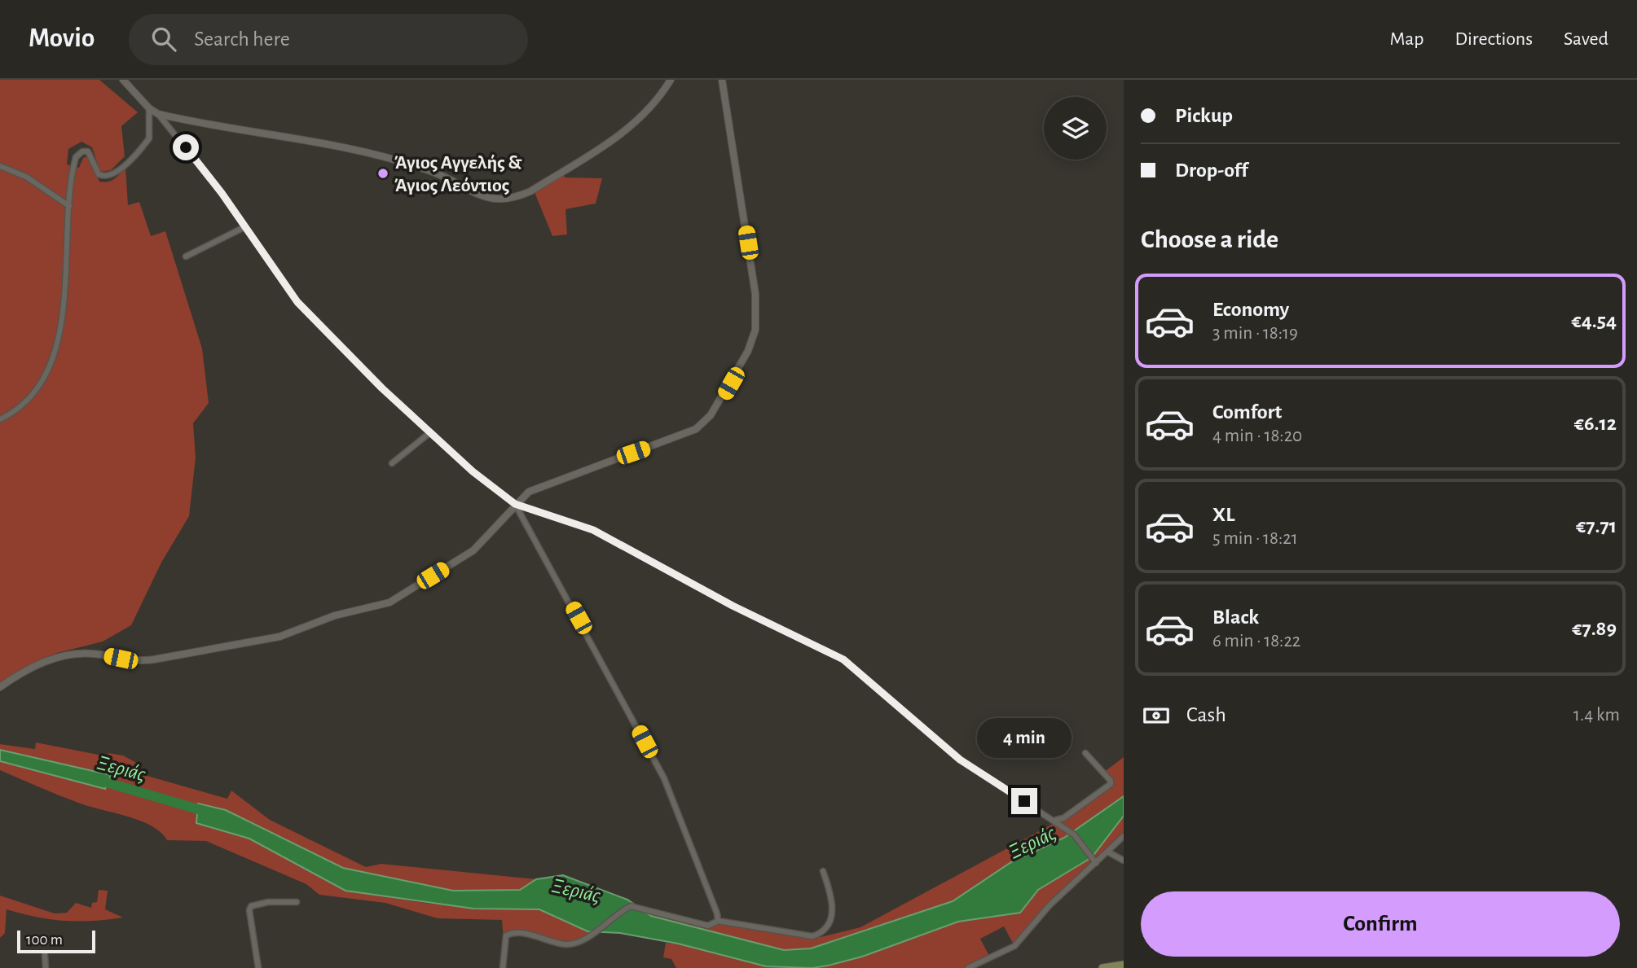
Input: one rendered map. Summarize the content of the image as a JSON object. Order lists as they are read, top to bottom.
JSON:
{
  "water": ["Ξεριάς"],
  "places": ["Άγιος Αγγελής & Άγιος Λεόντιος"],
  "scale_bar": "100 m",
  "page": {
    "header": "Movio",
    "search": "Search here",
    "nav": ["Map", "Directions", "Saved"],
    "banner": ["Pickup", "Drop-off"],
    "heading": "Choose a ride",
    "list": [
      {
        "name": "Economy",
        "note": "3 min · 18:19",
        "value": "€4.54"
      },
      {
        "name": "Comfort",
        "note": "4 min · 18:20",
        "value": "€6.12"
      },
      {
        "name": "XL",
        "note": "5 min · 18:21",
        "value": "€7.71"
      },
      {
        "name": "Black",
        "note": "6 min · 18:22",
        "value": "€7.89"
      }
    ],
    "pay": ["Cash", "1.4 km"],
    "bubble": "4 min",
    "buttons": "Confirm",
    "scale": "100 m"
  }
}
